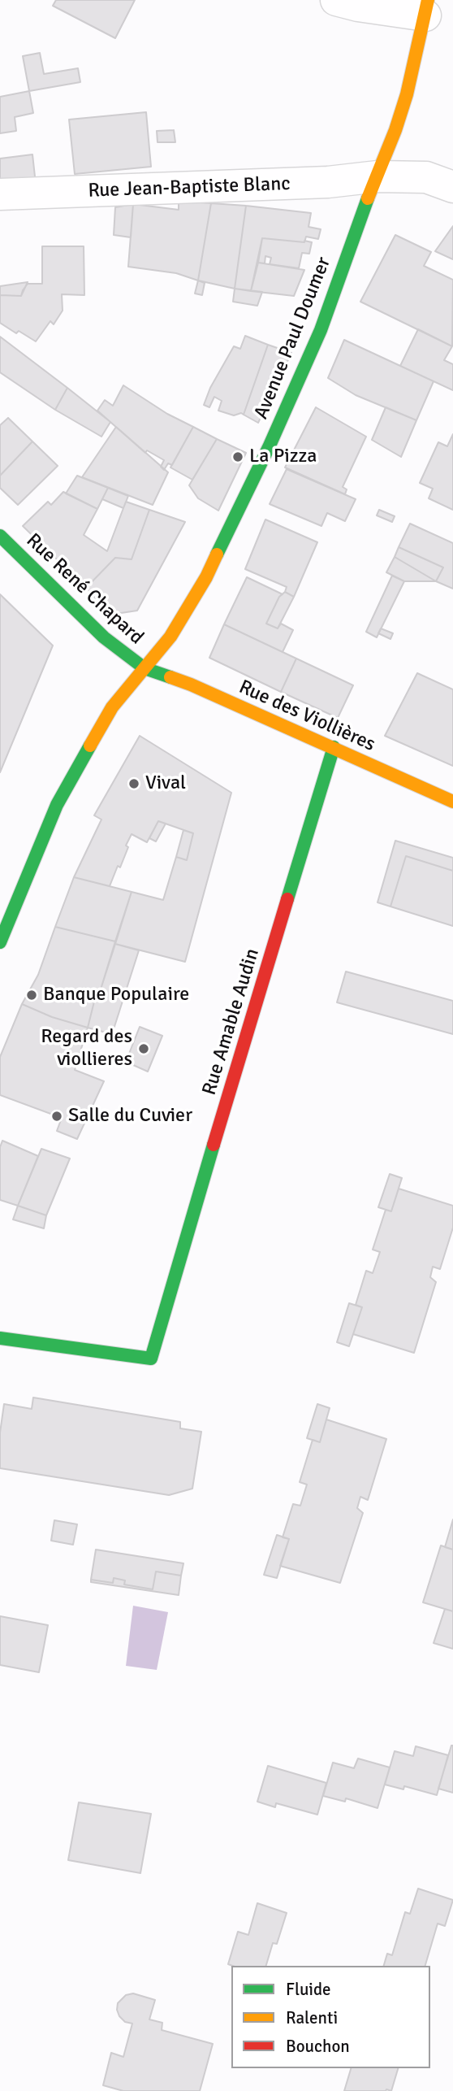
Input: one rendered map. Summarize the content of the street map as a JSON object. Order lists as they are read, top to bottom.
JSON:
{
  "streets": {
    "street": [
      "Rue Jean-Baptiste Blanc",
      "Avenue Paul Doumer",
      "Rue René Chapard",
      "Rue des Viollières",
      "Rue Amable Audin"
    ]
  },
  "crossings": [
    ["Rue Jean-Baptiste Blanc", "Avenue Paul Doumer"],
    ["Avenue Paul Doumer", "Rue René Chapard"],
    ["Avenue Paul Doumer", "Rue des Viollières"],
    ["Rue René Chapard", "Rue des Viollières"],
    ["Rue des Viollières", "Rue Amable Audin"]
  ],
  "places": [
    "La Pizza",
    "Vival",
    "Banque Populaire",
    "Regard des viollieres",
    "Salle du Cuvier"
  ],
  "legend": ["Fluide", "Ralenti", "Bouchon"]
}
